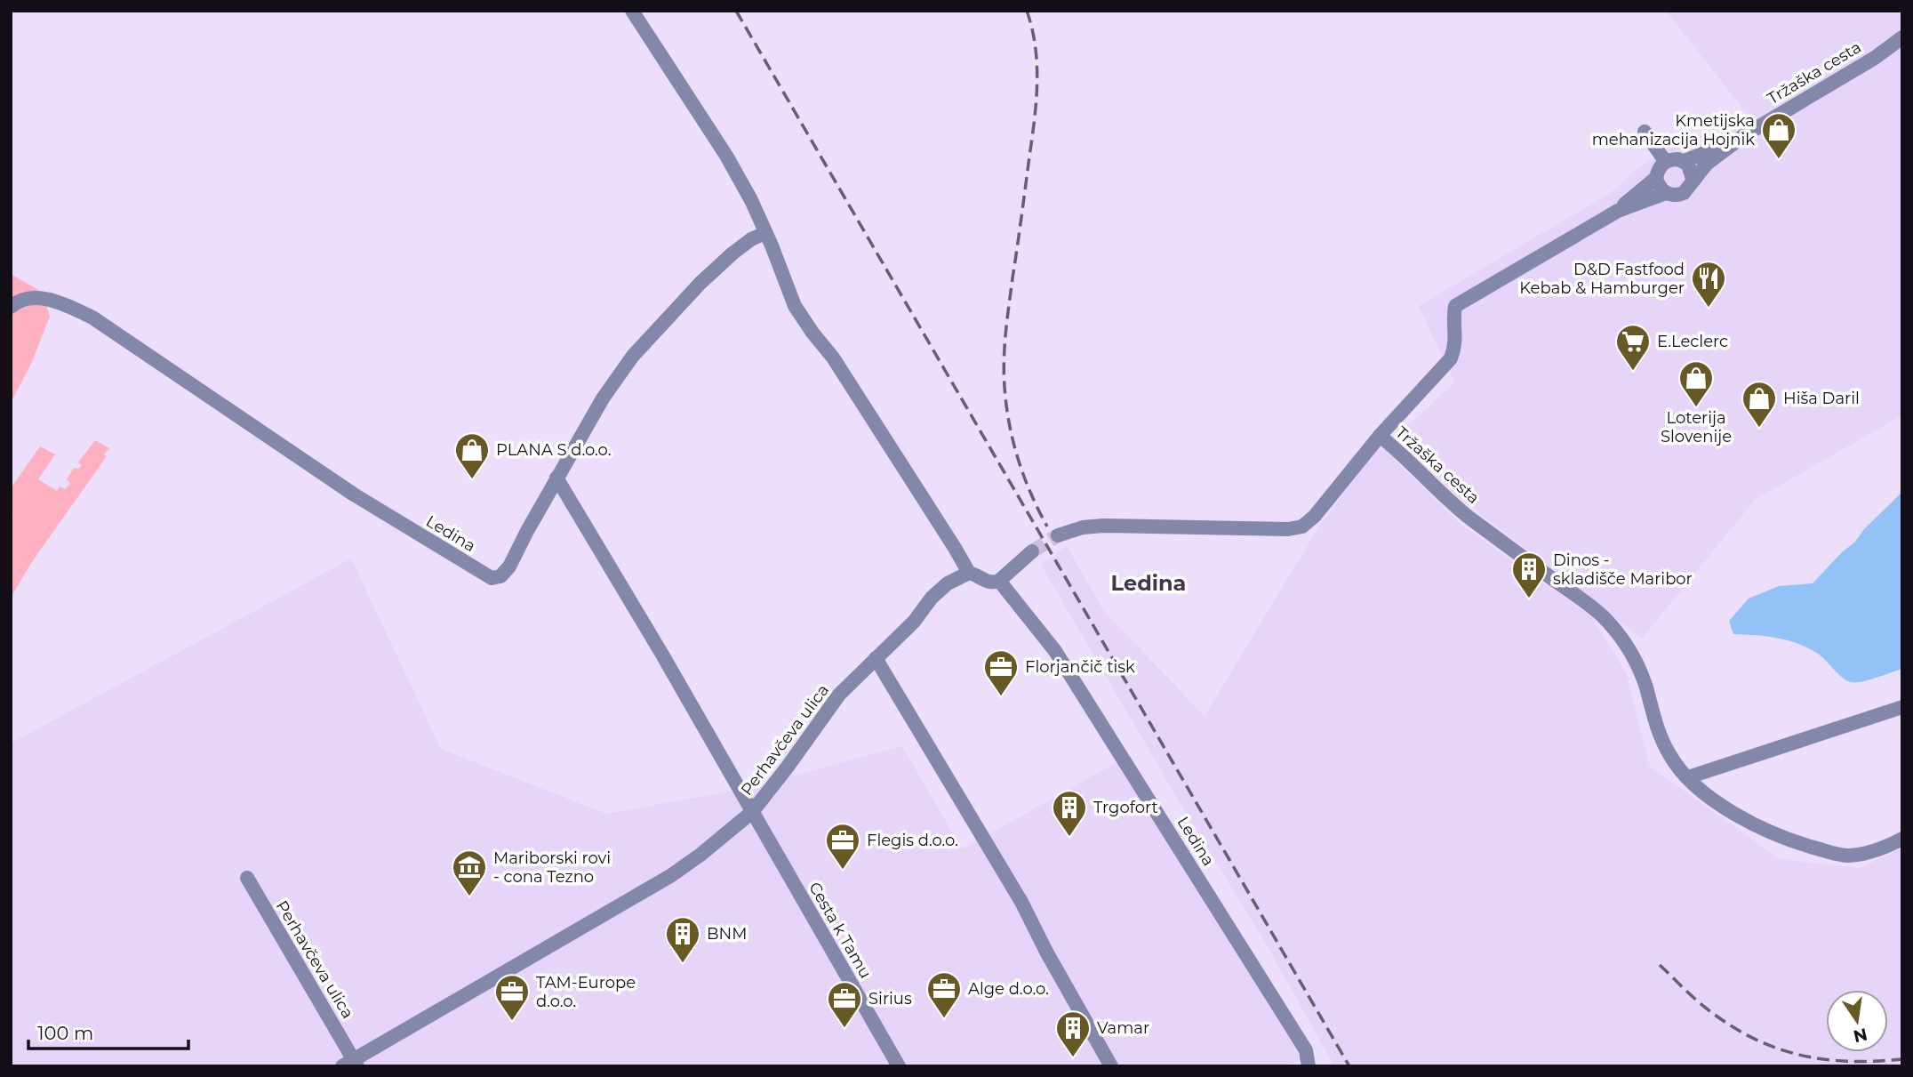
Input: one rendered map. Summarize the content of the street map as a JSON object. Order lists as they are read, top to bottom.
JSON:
{
  "streets": {
    "street": [
      "Tržaška cesta",
      "Ledina",
      "Perhavčeva ulica",
      "Cesta k Tamu"
    ]
  },
  "crossings": [
    ["Ledina", "Cesta k Tamu"],
    ["Perhavčeva ulica", "Cesta k Tamu"]
  ],
  "districts": ["Ledina"],
  "places": {
    "shop": [
      "Kmetijska mehanizacija Hojnik",
      "Loterija Slovenije",
      "Hiša Daril",
      "PLANA S d.o.o."
    ],
    "restaurant": ["D&D Fastfood Kebab & Hamburger"],
    "supermarket": ["E.Leclerc"],
    "building": [
      "Dinos - skladišče Maribor",
      "Trgofort",
      "BNM",
      "Vamar"
    ],
    "office": [
      "Florjančič tisk",
      "Flegis d.o.o.",
      "Alge d.o.o.",
      "TAM-Europe d.o.o.",
      "Sirius"
    ],
    "museum": ["Mariborski rovi - cona Tezno"]
  },
  "scale_bar": "100 m",
  "north": "bottom"
}
